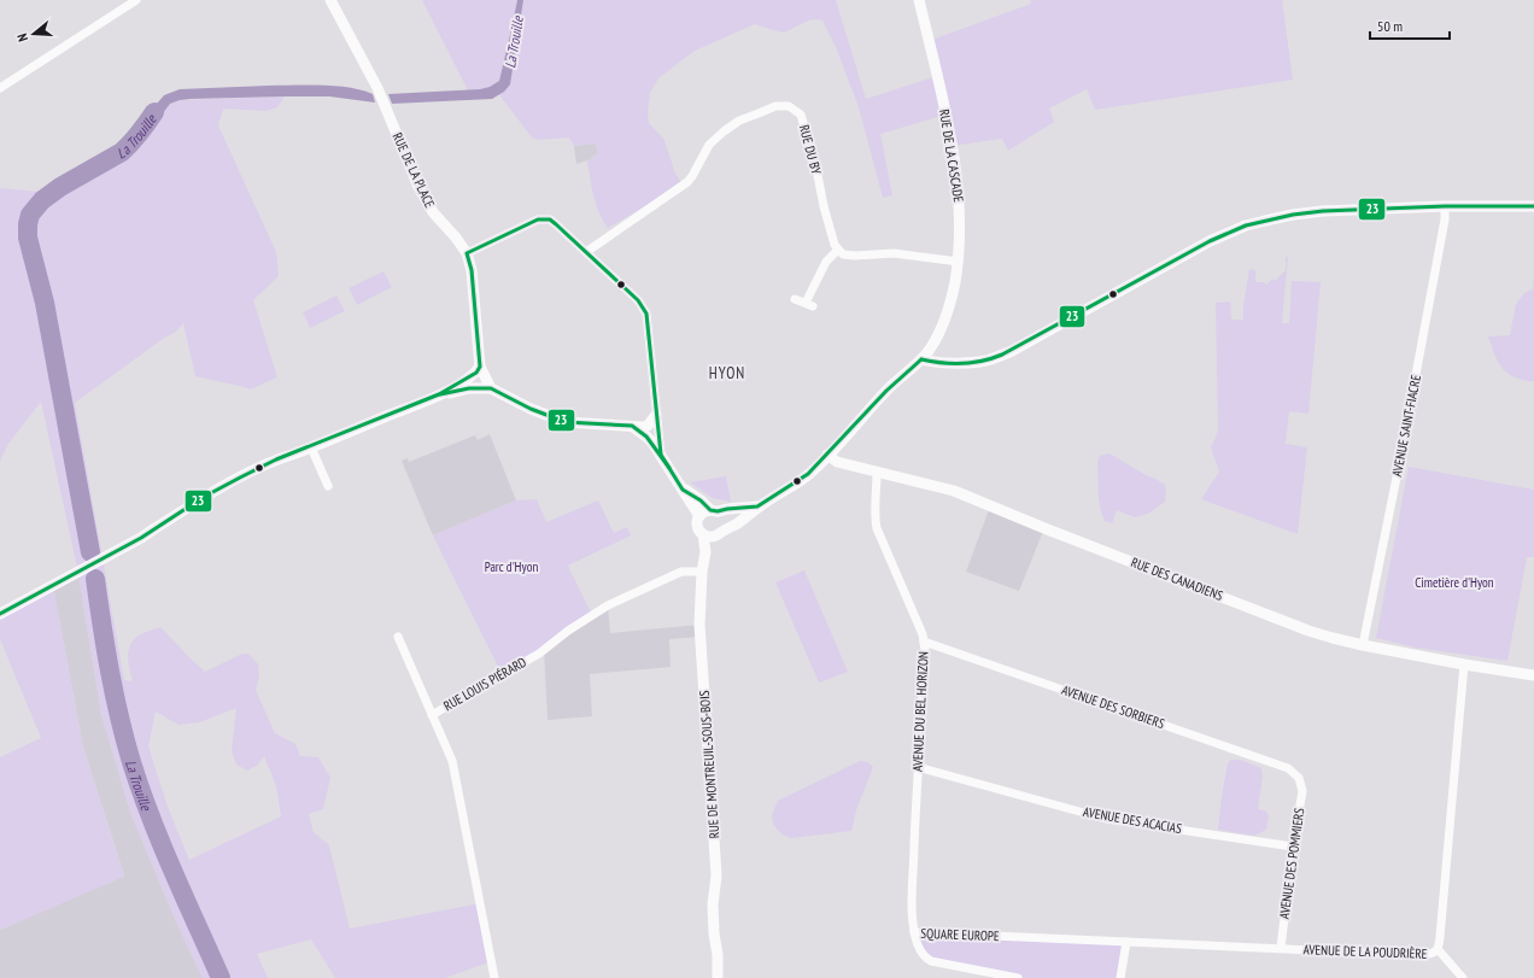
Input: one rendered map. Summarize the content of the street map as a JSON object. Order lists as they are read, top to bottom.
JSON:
{
  "streets": {
    "street": [
      "RUE DU BY",
      "RUE DE LA CASCADE",
      "RUE DE LA PLACE",
      "AVENUE SAINT-FIACRE",
      "RUE DES CANADIENS",
      "RUE LOUIS PIÉRARD",
      "AVENUE DES SORBIERS",
      "AVENUE DU BEL HORIZON",
      "RUE DE MONTREUIL-SOUS-BOIS",
      "AVENUE DES ACACIAS",
      "AVENUE DES POMMIERS",
      "SQUARE EUROPE",
      "AVENUE DE LA POUDRIÈRE"
    ]
  },
  "crossings": [
    ["RUE DE LA CASCADE", "RUE DES CANADIENS"],
    ["AVENUE SAINT-FIACRE", "RUE DES CANADIENS"],
    ["RUE DES CANADIENS", "AVENUE DU BEL HORIZON"],
    ["RUE DES CANADIENS", "AVENUE DE LA POUDRIÈRE"],
    ["RUE LOUIS PIÉRARD", "RUE DE MONTREUIL-SOUS-BOIS"],
    ["AVENUE DES SORBIERS", "AVENUE DU BEL HORIZON"],
    ["AVENUE DES SORBIERS", "AVENUE DES POMMIERS"],
    ["AVENUE DU BEL HORIZON", "AVENUE DES ACACIAS"],
    ["AVENUE DU BEL HORIZON", "SQUARE EUROPE"],
    ["AVENUE DES ACACIAS", "AVENUE DES POMMIERS"],
    ["AVENUE DES POMMIERS", "AVENUE DE LA POUDRIÈRE"],
    ["SQUARE EUROPE", "AVENUE DE LA POUDRIÈRE"]
  ],
  "districts": ["HYON"],
  "water": ["La Trouille"],
  "parks": ["Parc d'Hyon", "Cimetière d'Hyon"],
  "lines": ["transit line 23"],
  "scale_bar": "50 m",
  "north": "left"
}
